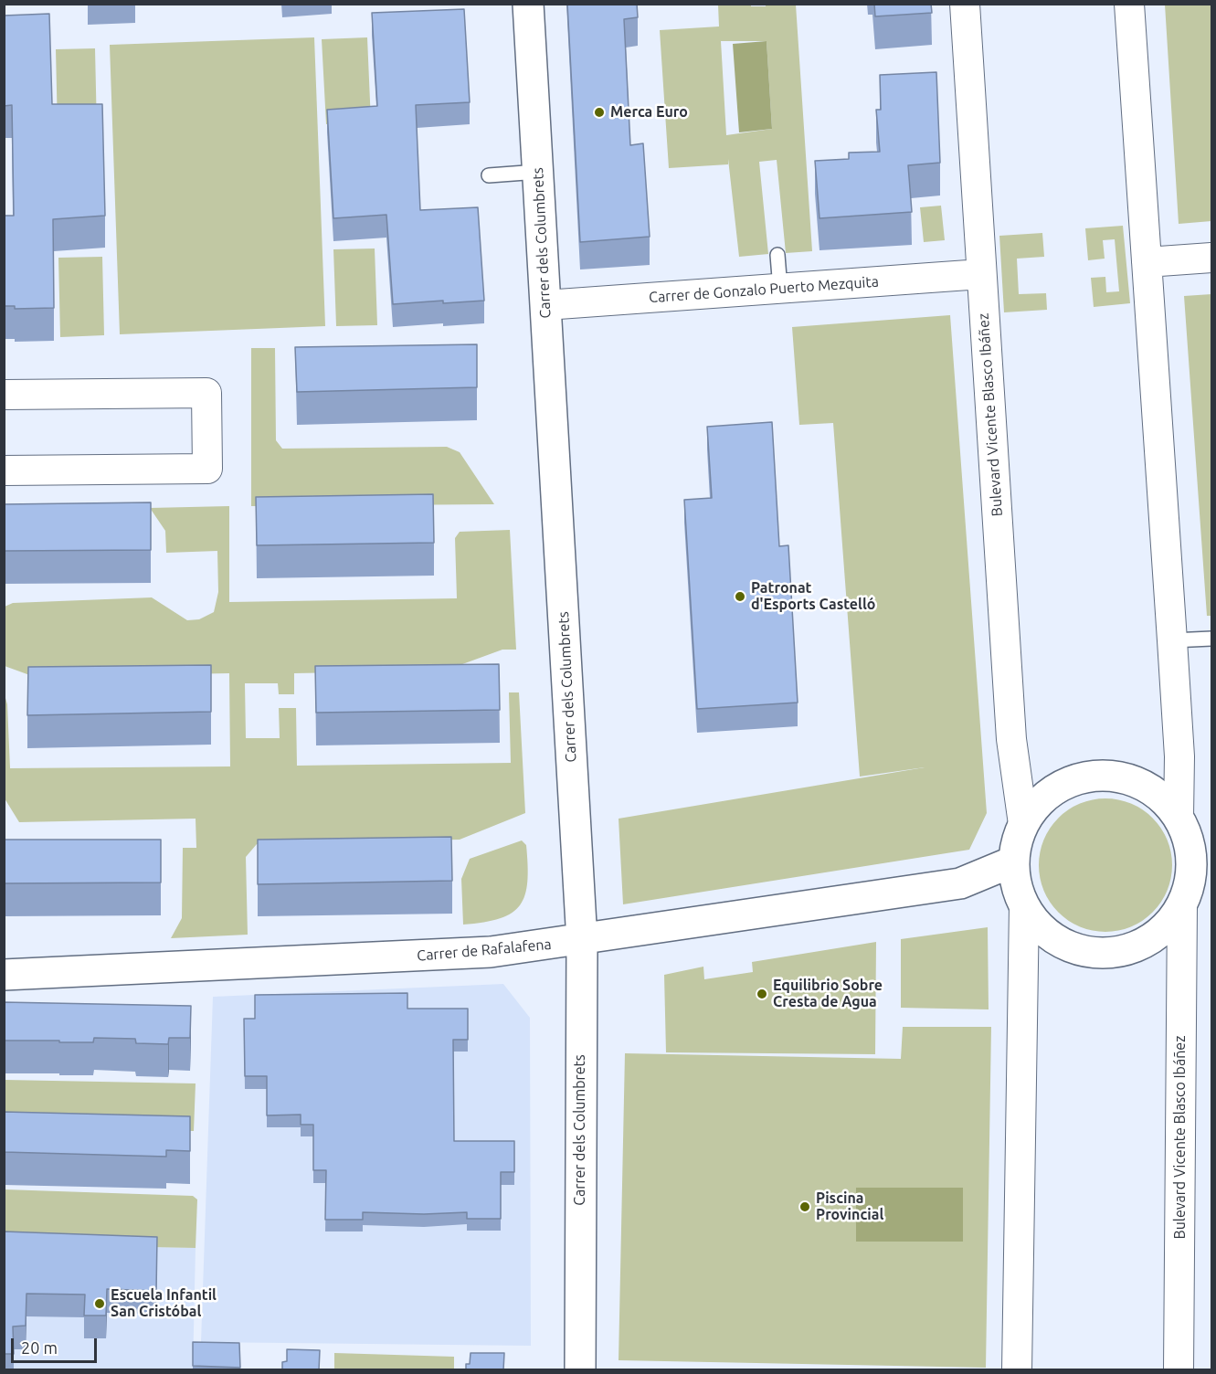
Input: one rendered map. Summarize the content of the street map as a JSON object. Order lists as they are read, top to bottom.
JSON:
{
  "streets": {
    "street": [
      "Carrer dels Columbrets",
      "Carrer de Gonzalo Puerto Mezquita",
      "Bulevard Vicente Blasco Ibáñez",
      "Carrer de Rafalafena"
    ]
  },
  "crossings": [
    ["Carrer dels Columbrets", "Carrer de Gonzalo Puerto Mezquita"],
    ["Carrer dels Columbrets", "Carrer de Rafalafena"],
    ["Carrer de Gonzalo Puerto Mezquita", "Bulevard Vicente Blasco Ibáñez"],
    ["Bulevard Vicente Blasco Ibáñez", "Carrer de Rafalafena"]
  ],
  "places": [
    "Merca Euro",
    "Patronat d'Esports Castelló",
    "Equilibrio Sobre Cresta de Agua",
    "Piscina Provincial",
    "Escuela Infantil San Cristóbal"
  ],
  "scale_bar": "20 m"
}
